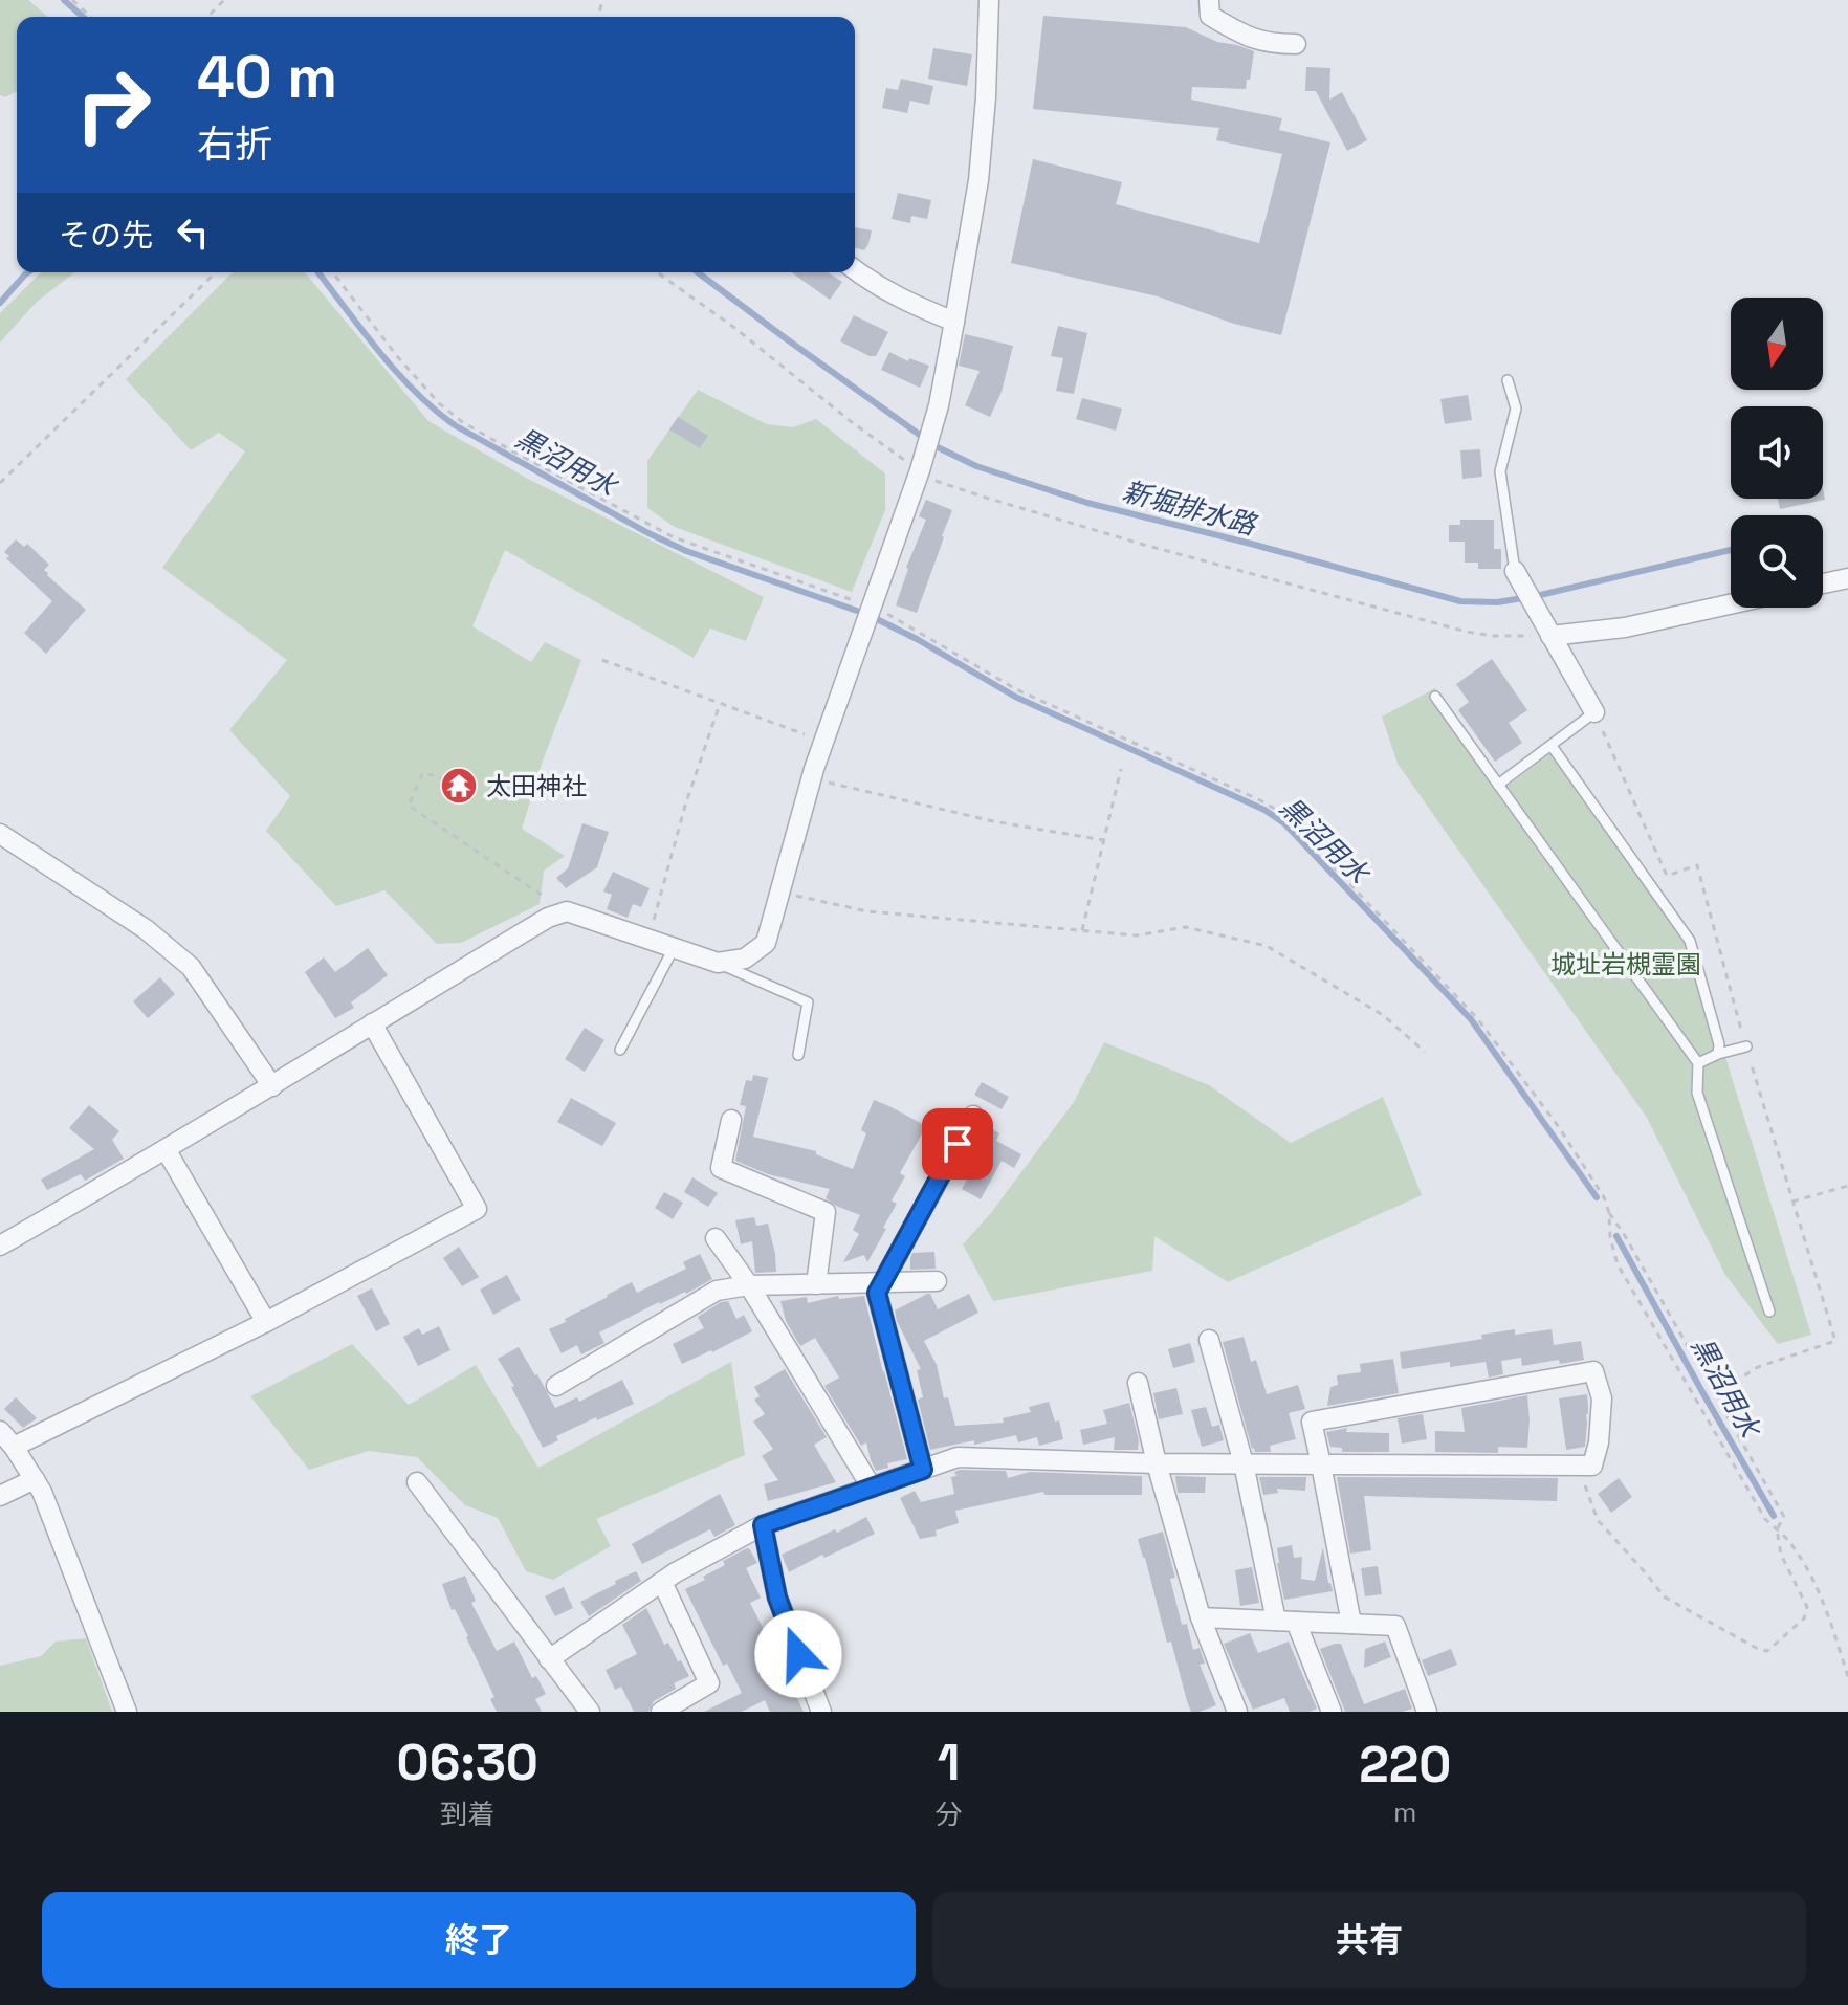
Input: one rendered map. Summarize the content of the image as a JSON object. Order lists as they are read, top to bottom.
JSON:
{
  "water": ["黒沼用水", "新堀排水路"],
  "parks": ["城址岩槻霊園"],
  "places": {
    "temple": ["太田神社"]
  },
  "north": "bottom",
  "page": {
    "turn": ["40 m", "右折"],
    "then": "その先",
    "eta": [
      "06:30",
      "到着",
      "1",
      "分",
      "220",
      "m"
    ],
    "buttons": ["終了", "共有"]
  }
}
